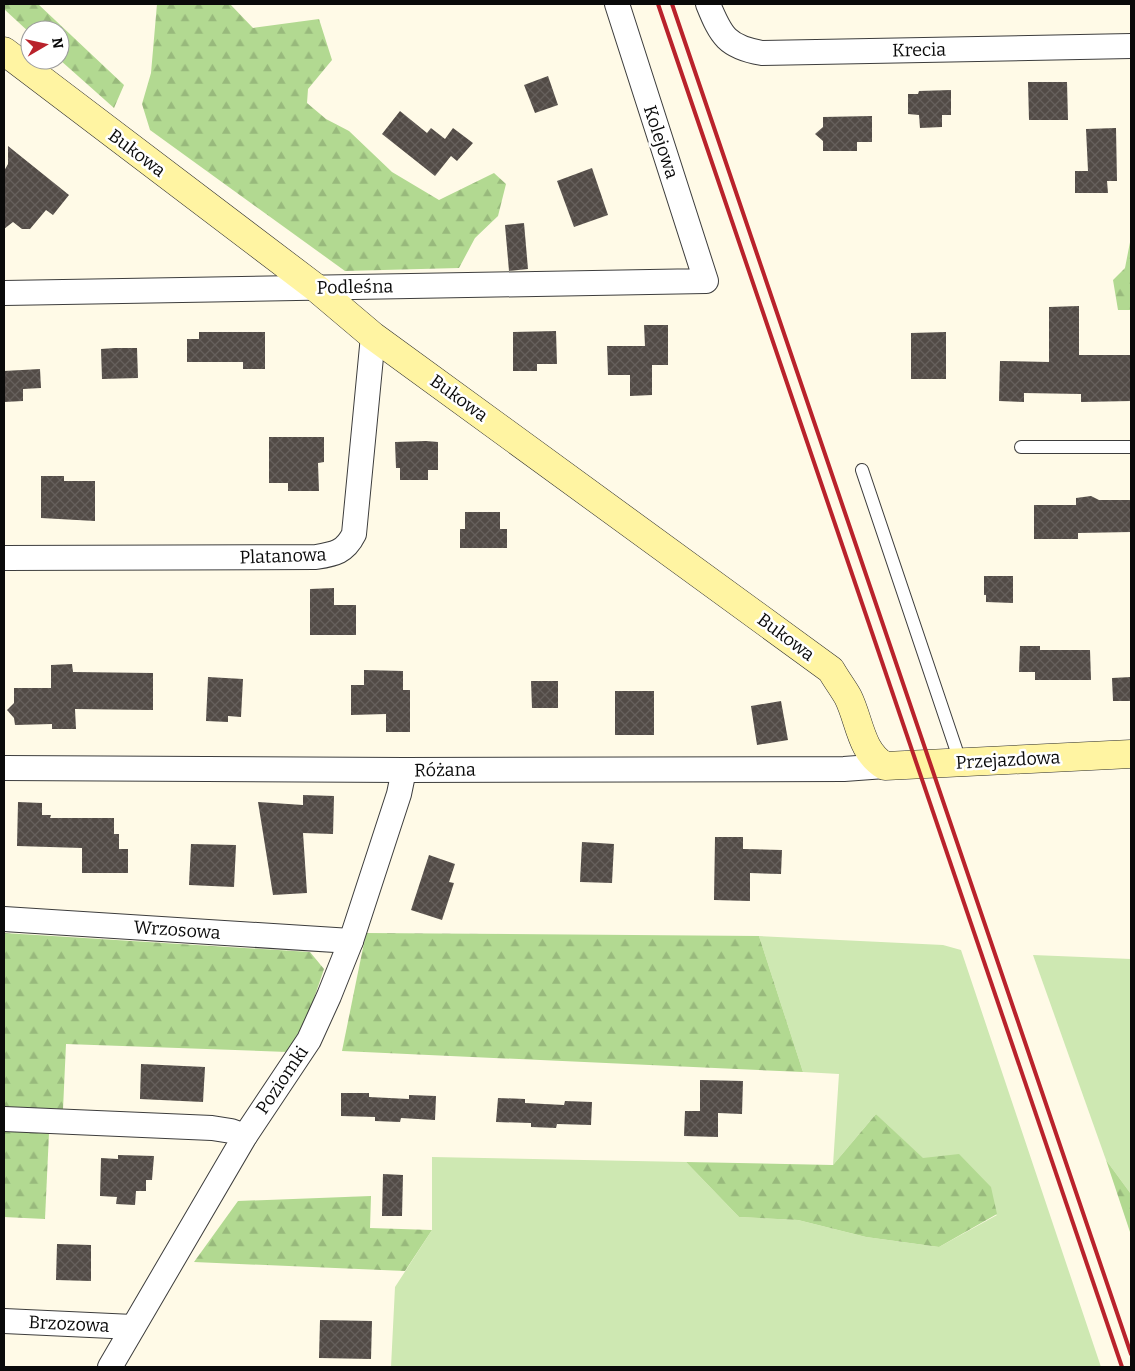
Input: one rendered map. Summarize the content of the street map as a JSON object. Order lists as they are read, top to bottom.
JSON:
{
  "streets": {
    "street": [
      "Krecia",
      "Kolejowa",
      "Bukowa",
      "Podleśna",
      "Platanowa",
      "Przejazdowa",
      "Różana",
      "Wrzosowa",
      "Poziomki",
      "Brzozowa"
    ]
  },
  "crossings": [
    ["Kolejowa", "Podleśna"],
    ["Bukowa", "Podleśna"],
    ["Bukowa", "Platanowa"],
    ["Bukowa", "Przejazdowa"],
    ["Bukowa", "Różana"],
    ["Przejazdowa", "Różana"],
    ["Różana", "Poziomki"],
    ["Wrzosowa", "Poziomki"],
    ["Poziomki", "Brzozowa"]
  ],
  "north": "right"
}
